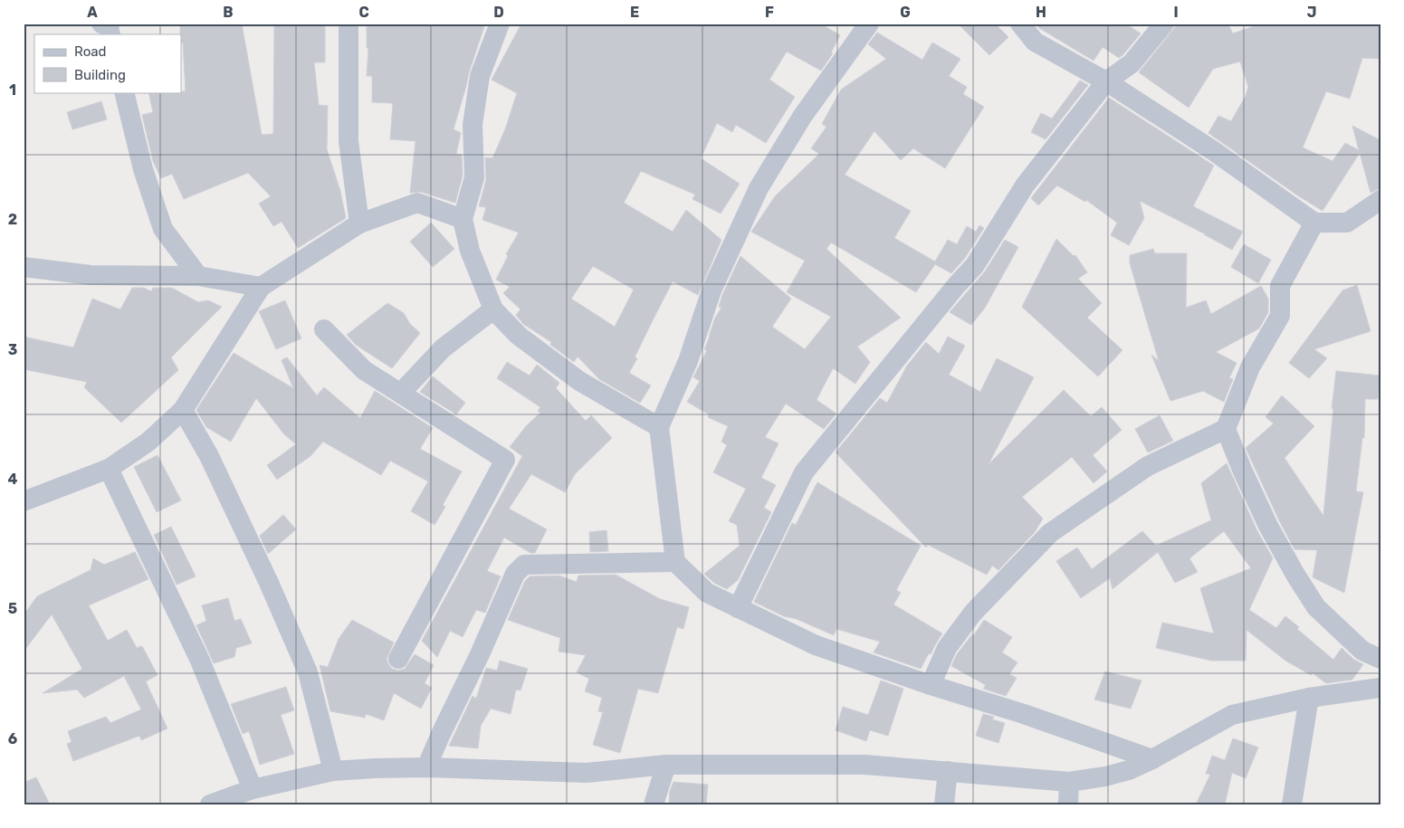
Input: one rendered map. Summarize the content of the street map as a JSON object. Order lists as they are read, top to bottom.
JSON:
{
  "legend": ["Road", "Building"],
  "grid": {
    "columns": [
      "A",
      "B",
      "C",
      "D",
      "E",
      "F",
      "G",
      "H",
      "I",
      "J"
    ],
    "rows": [
      "1",
      "2",
      "3",
      "4",
      "5",
      "6"
    ]
  }
}
